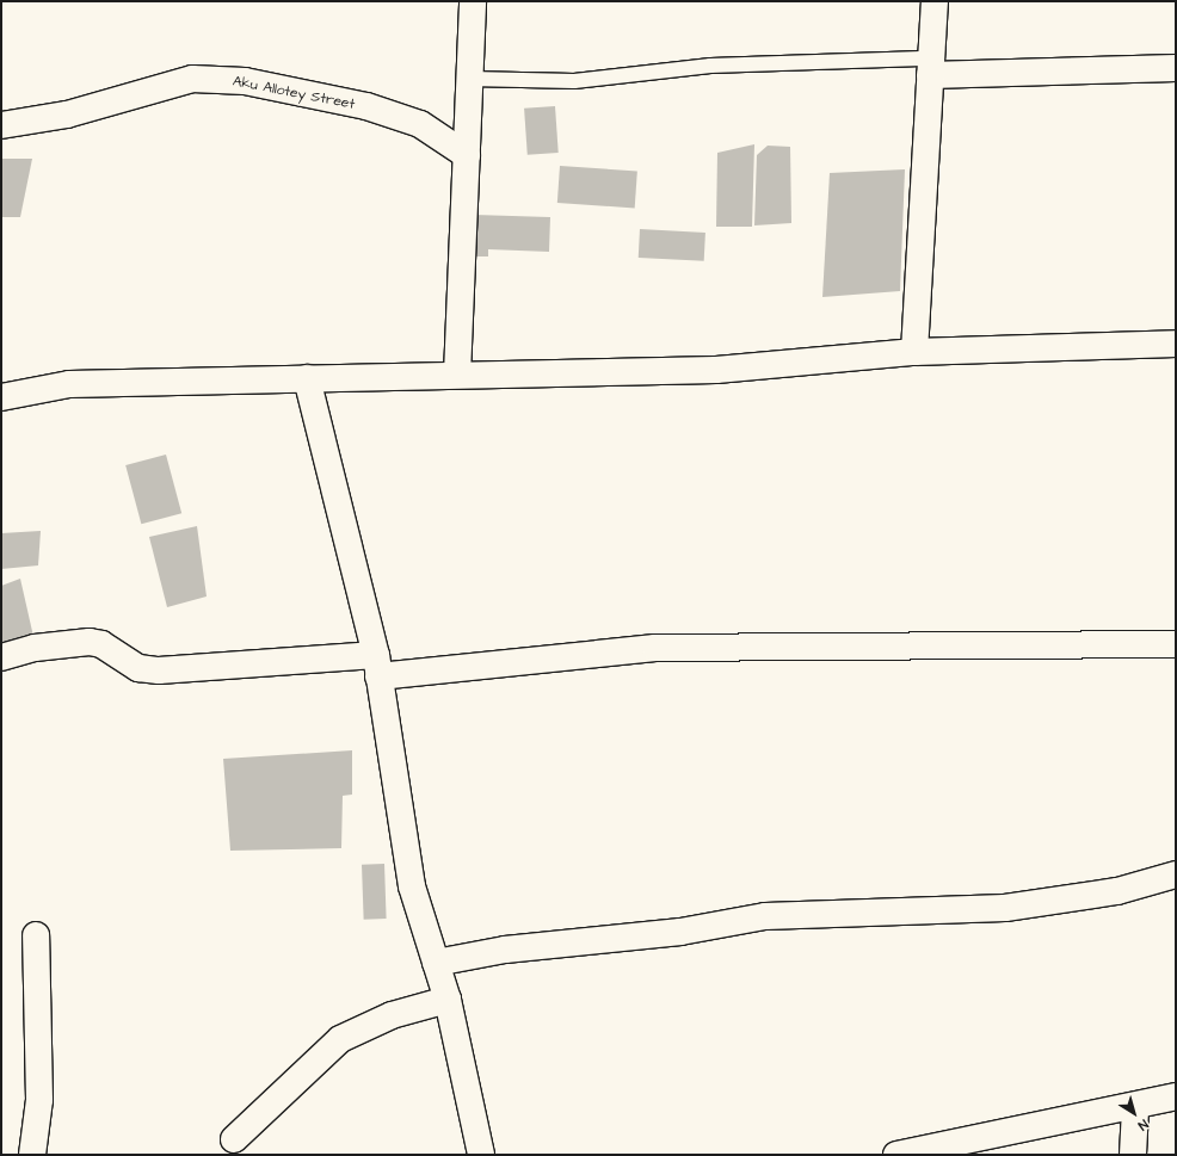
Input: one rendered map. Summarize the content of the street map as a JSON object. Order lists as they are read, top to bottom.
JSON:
{
  "streets": {
    "street": ["Aku Allotey Street"]
  },
  "north": "bottom right"
}
